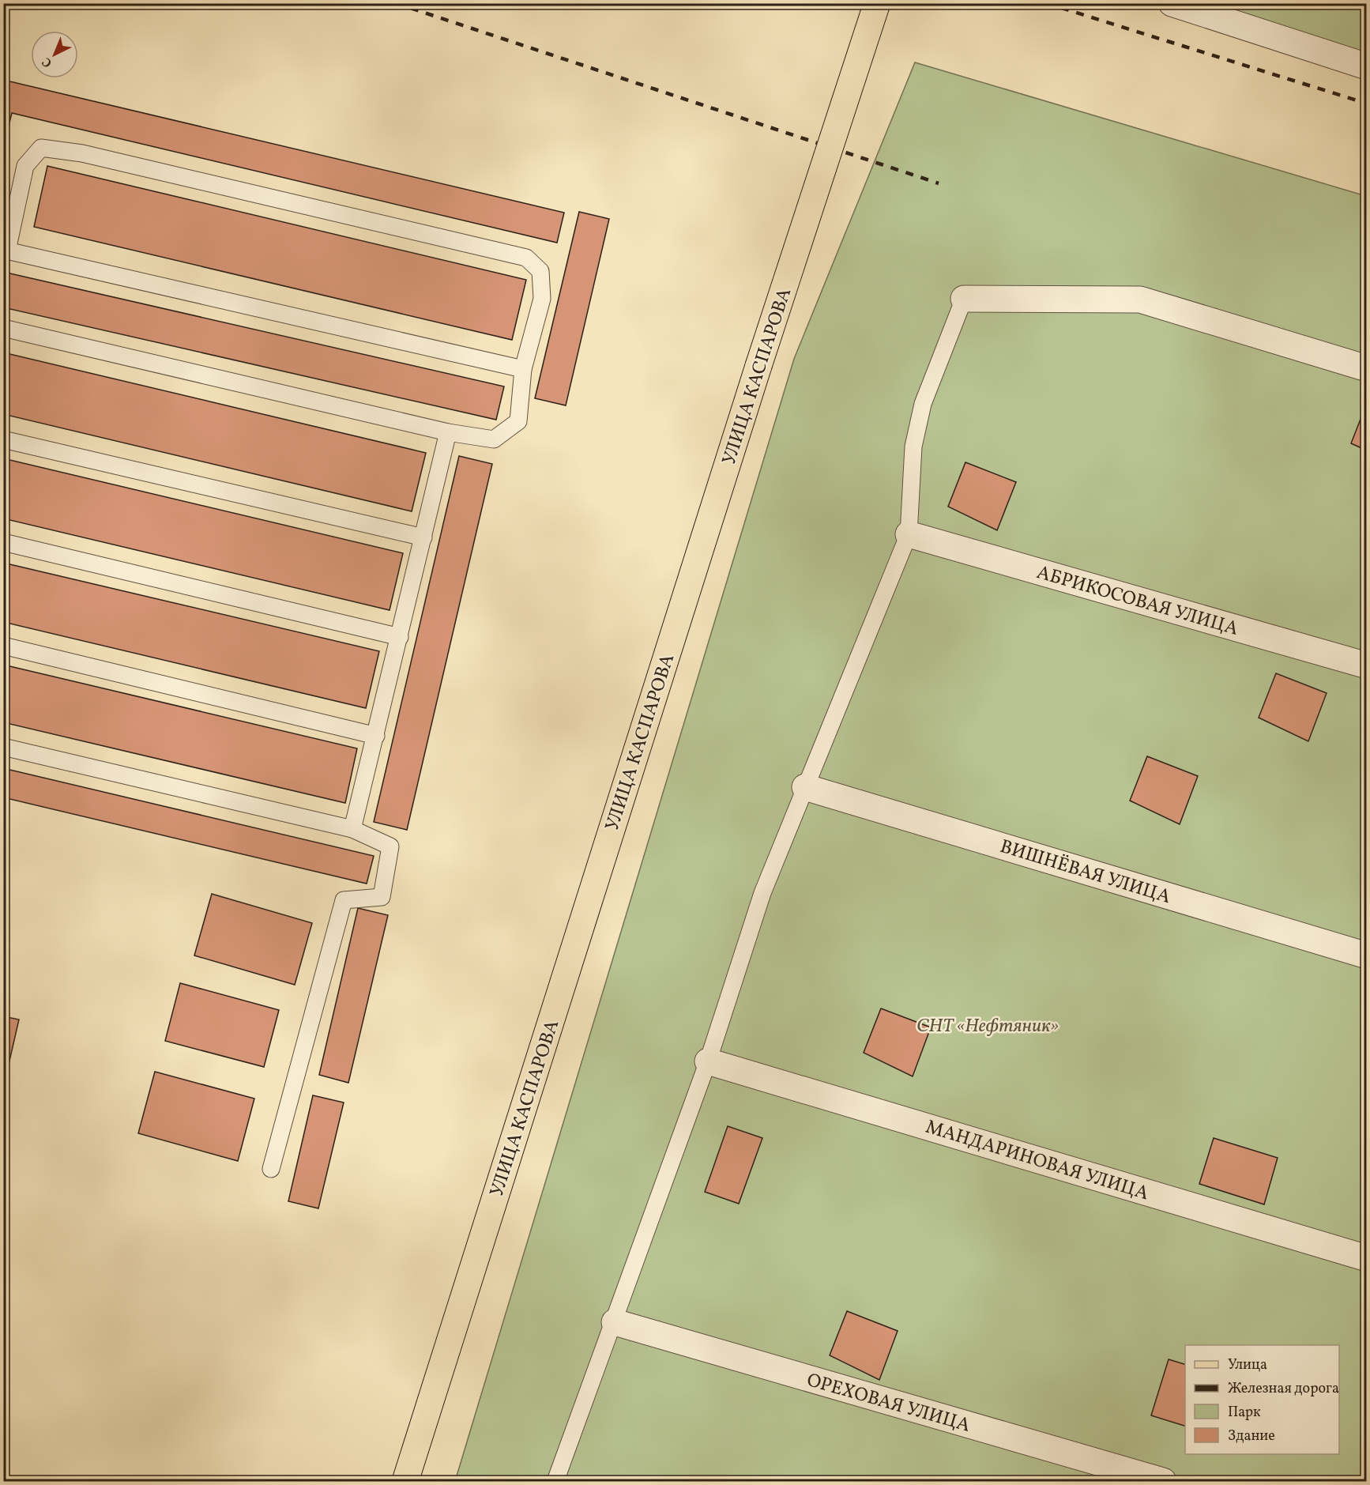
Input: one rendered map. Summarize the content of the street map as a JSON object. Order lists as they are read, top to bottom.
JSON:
{
  "streets": {
    "main road": ["УЛИЦА КАСПАРОВА"],
    "street": [
      "АБРИКОСОВАЯ УЛИЦА",
      "ВИШНЁВАЯ УЛИЦА",
      "МАНДАРИНОВАЯ УЛИЦА",
      "ОРЕХОВАЯ УЛИЦА"
    ]
  },
  "parks": ["СНТ «Нефтяник»"],
  "legend": [
    "Улица",
    "Железная дорога",
    "Парк",
    "Здание"
  ],
  "north": "bottom left"
}
